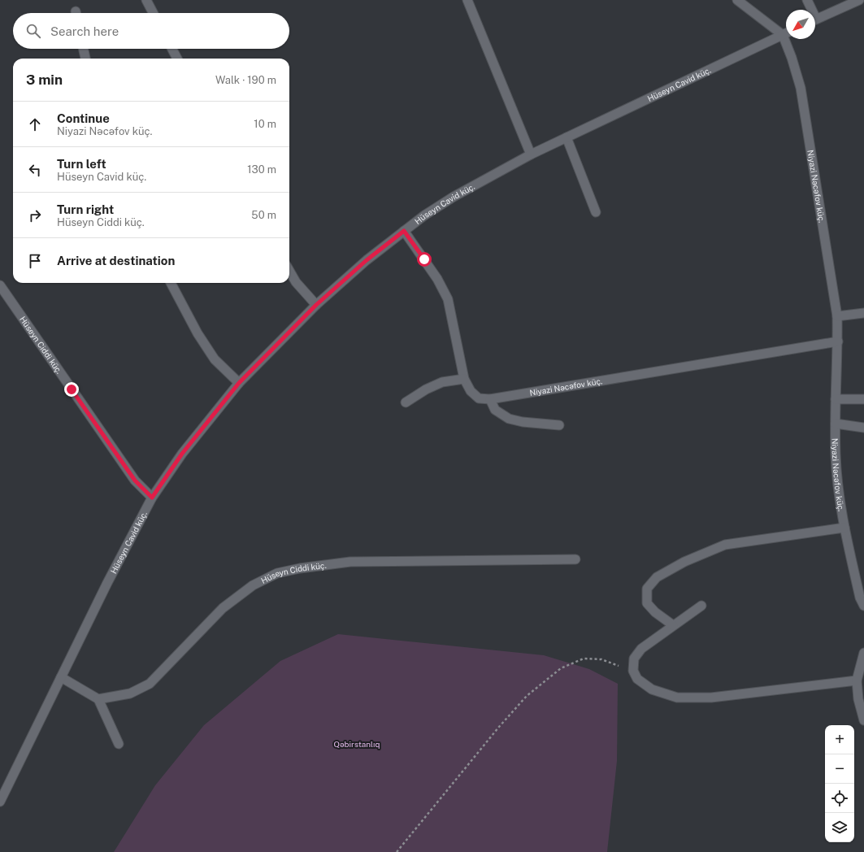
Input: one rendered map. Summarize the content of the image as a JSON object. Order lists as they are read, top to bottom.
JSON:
{
  "streets": {
    "street": ["Hüseyn Cavid küç.", "Niyazi Nəcəfov küç.", "Hüseyn Ciddi küç."]
  },
  "crossings": [
    ["Hüseyn Cavid küç.", "Niyazi Nəcəfov küç."],
    ["Hüseyn Cavid küç.", "Hüseyn Ciddi küç."]
  ],
  "parks": ["Qəbirstanlıq"],
  "north": "bottom left",
  "page": {
    "search": "Search here",
    "heading": ["3 min", "Walk · 190 m"],
    "list": [
      ["Continue", "Niyazi Nəcəfov küç.", "10 m"],
      ["Turn left", "Hüseyn Cavid küç.", "130 m"],
      ["Turn right", "Hüseyn Ciddi küç.", "50 m"],
      "Arrive at destination"
    ],
    "map_buttons": ["+", "−"]
  }
}
